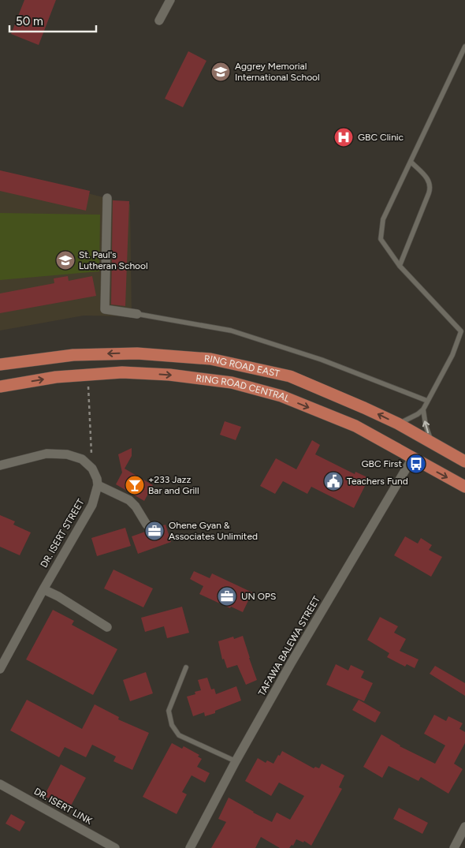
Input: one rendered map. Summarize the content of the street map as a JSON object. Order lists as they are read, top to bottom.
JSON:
{
  "streets": {
    "main road": ["RING ROAD EAST", "RING ROAD CENTRAL"],
    "street": ["DR. ISERT STREET", "TAFAWA BALEWA STREET", "DR. ISERT LINK"]
  },
  "crossings": [
    ["RING ROAD CENTRAL", "TAFAWA BALEWA STREET"]
  ],
  "one_way": ["RING ROAD EAST", "RING ROAD CENTRAL"],
  "places": {
    "school or university": ["Aggrey Memorial International School", "St. Paul's Lutheran School"],
    "hospital": ["GBC Clinic"],
    "bus stop": ["GBC First"],
    "public building": ["Teachers Fund"],
    "bar": ["+233 Jazz Bar and Grill"],
    "office": ["Ohene Gyan & Associates Unlimited", "UN OPS"]
  },
  "scale_bar": "50 m"
}
